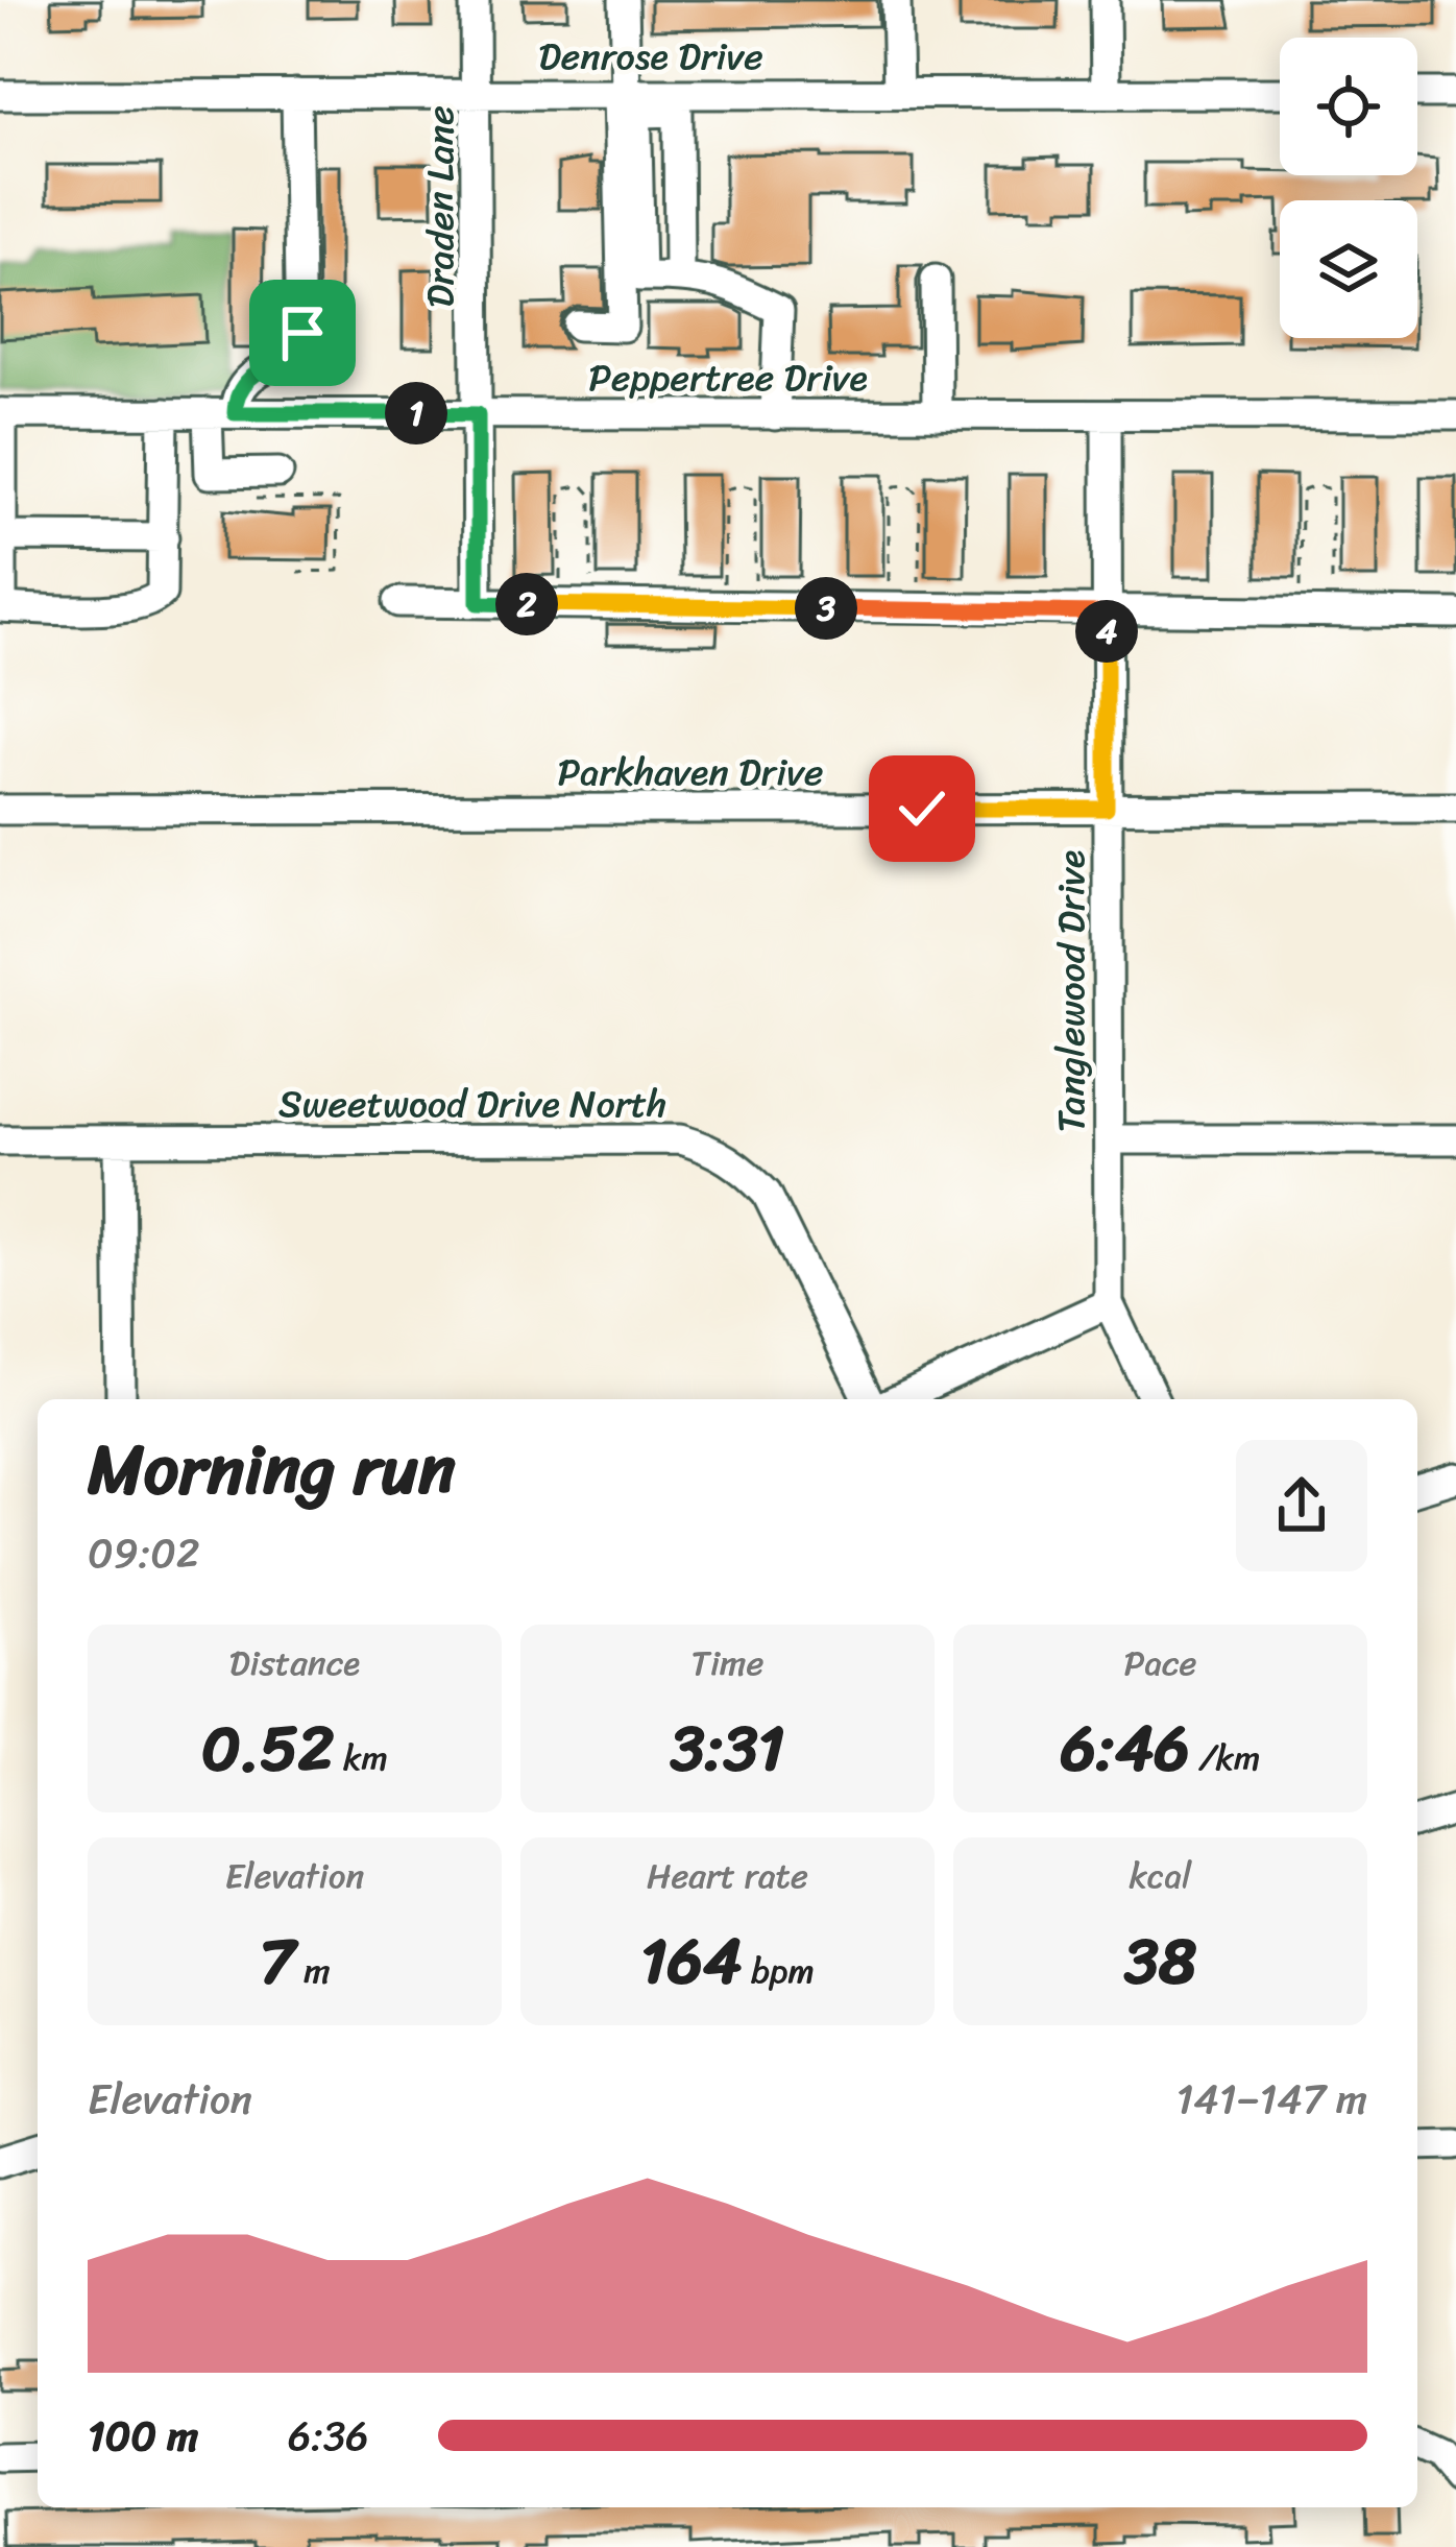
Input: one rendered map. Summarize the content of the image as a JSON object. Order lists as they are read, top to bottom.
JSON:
{
  "streets": {
    "street": [
      "Denrose Drive",
      "Draden Lane",
      "Peppertree Drive",
      "Parkhaven Drive",
      "Tanglewood Drive",
      "Sweetwood Drive North"
    ]
  },
  "crossings": [
    ["Denrose Drive", "Draden Lane"],
    ["Draden Lane", "Peppertree Drive"],
    ["Peppertree Drive", "Tanglewood Drive"],
    ["Parkhaven Drive", "Tanglewood Drive"]
  ],
  "page": {
    "pins": [
      "1",
      "2",
      "3",
      "4"
    ],
    "heading": ["Morning run", "09:02"],
    "stats": [
      ["Distance", "0.52 km"],
      ["Time", "3:31"],
      ["Pace", "6:46 /km"],
      ["Elevation", "7 m"],
      ["Heart rate", "164 bpm"],
      ["kcal", "38"]
    ],
    "chart": ["Elevation", "141–147 m"],
    "list": [
      {
        "name": "100 m",
        "note": "6:36"
      }
    ]
  }
}
